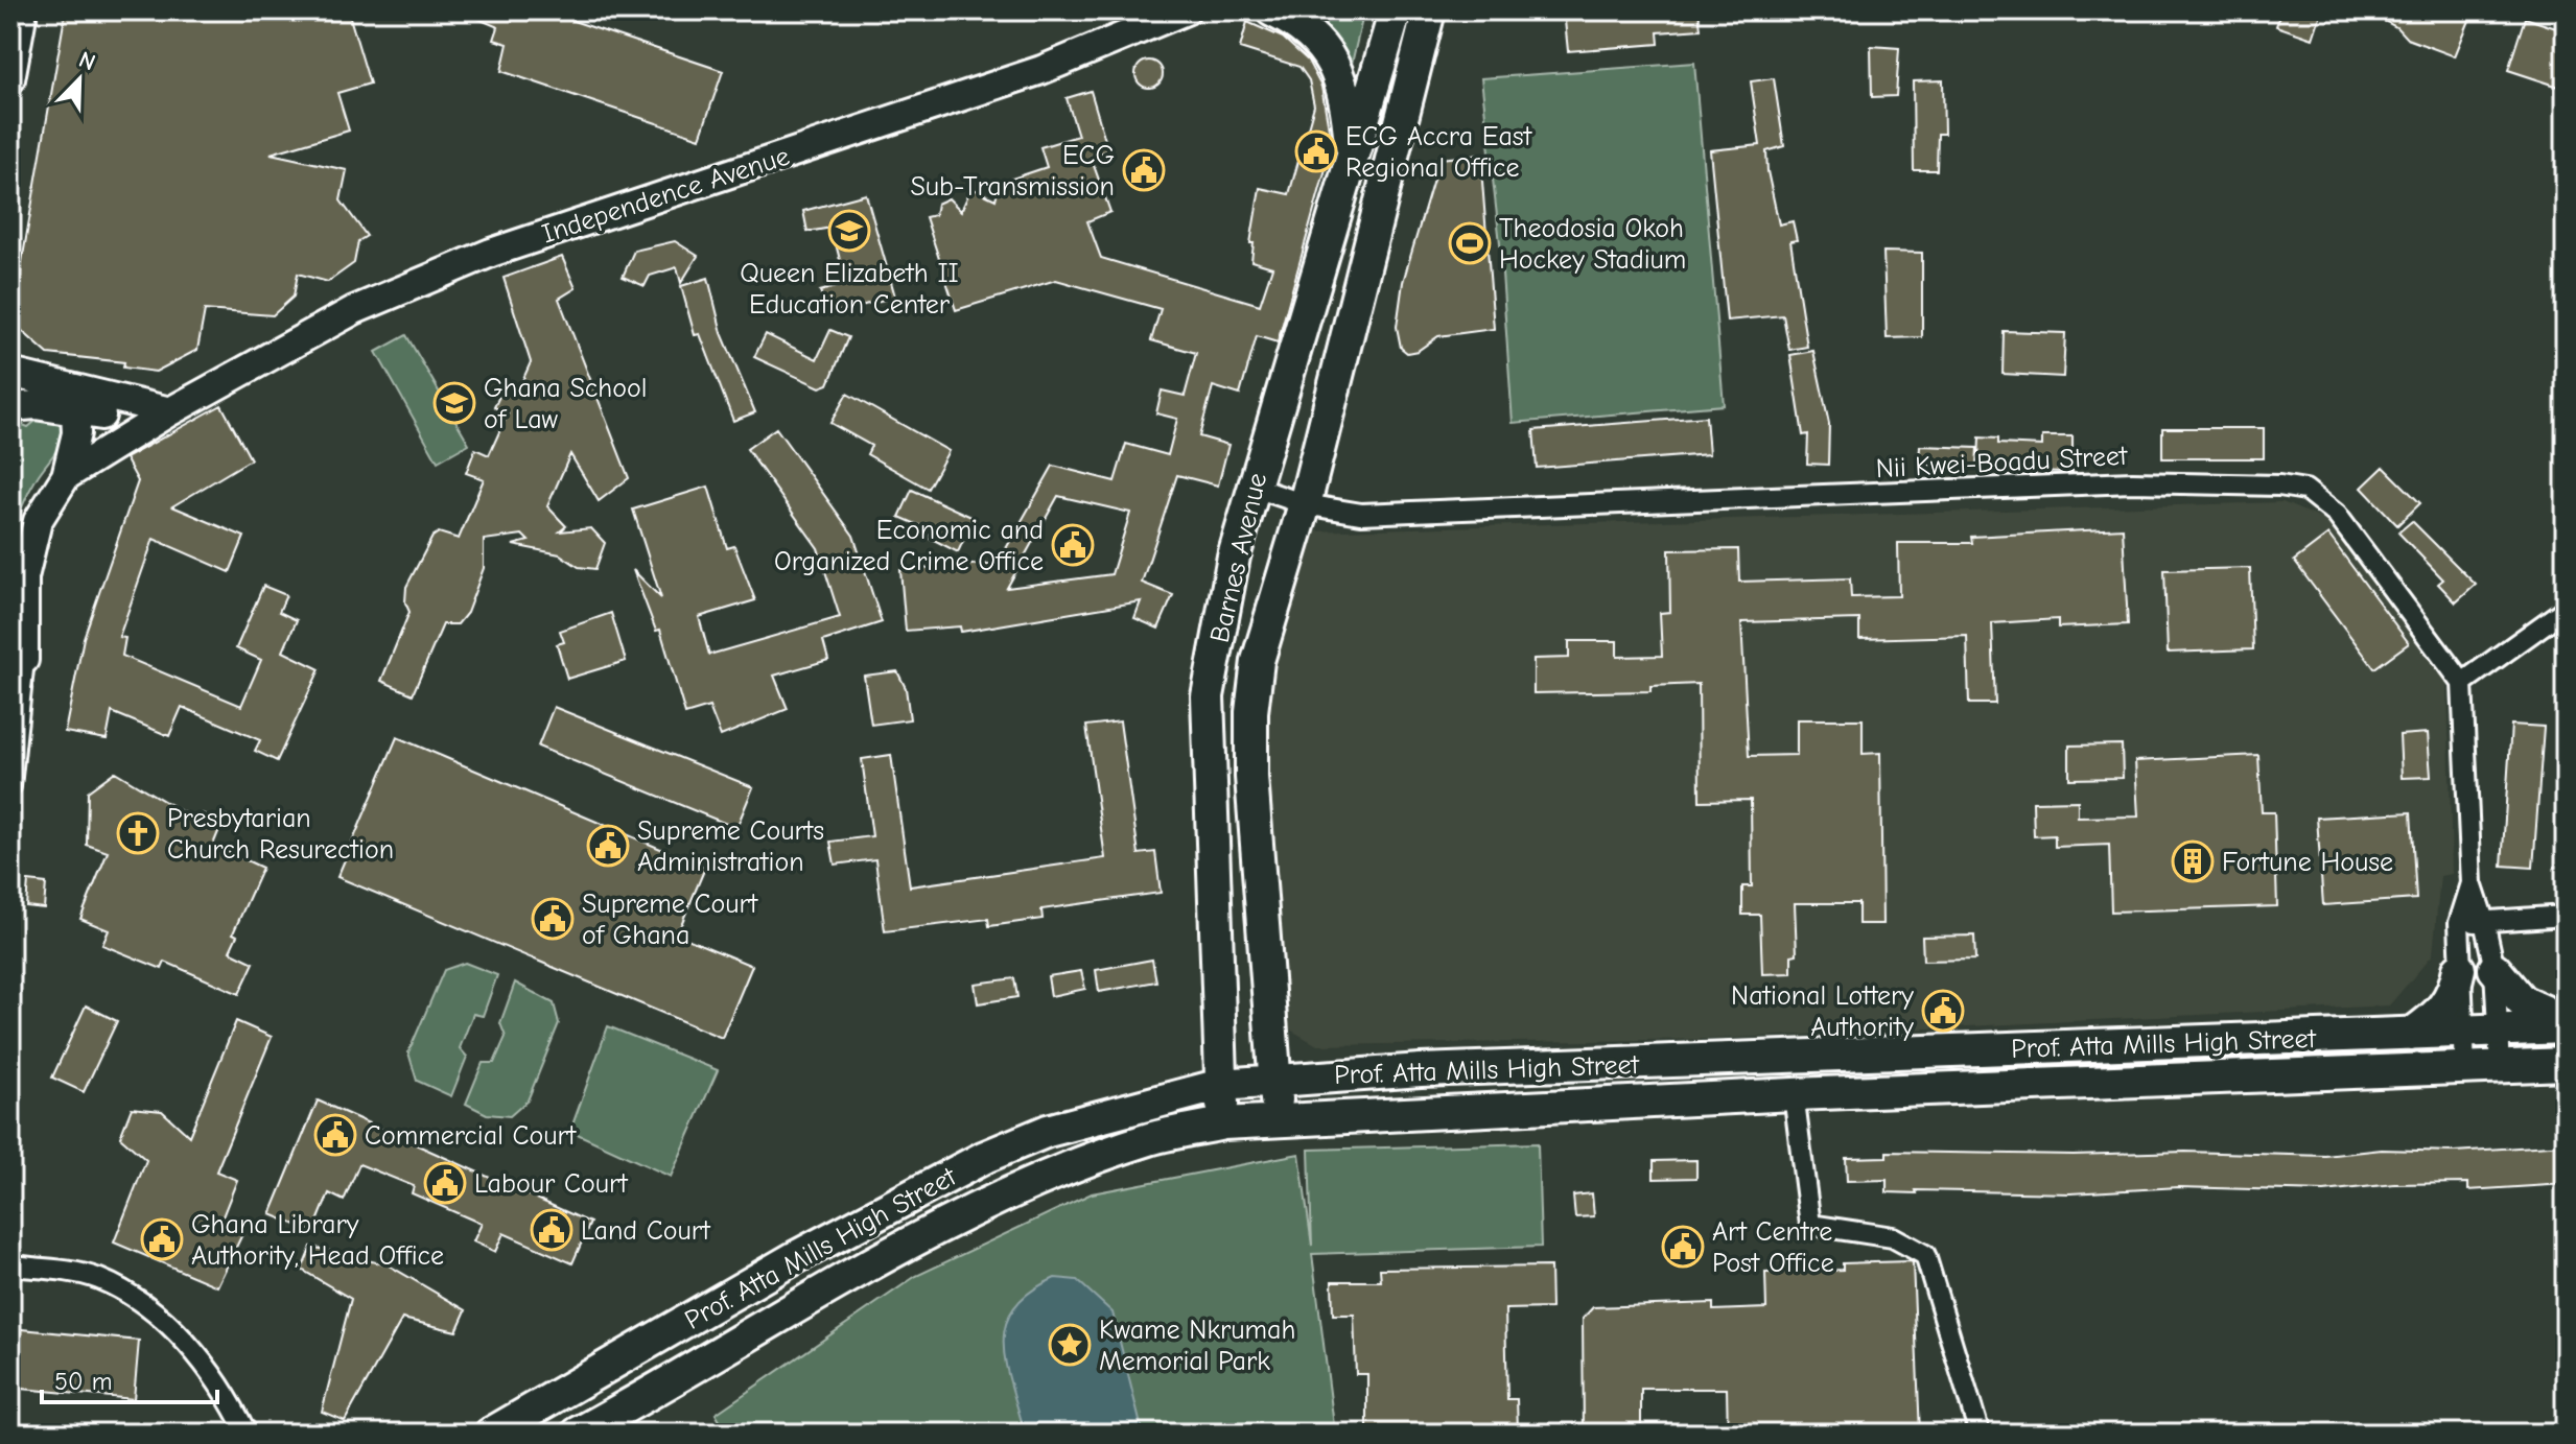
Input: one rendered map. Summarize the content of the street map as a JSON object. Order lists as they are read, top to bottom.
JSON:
{
  "streets": {
    "main road": ["Independence Avenue", "Barnes Avenue", "Prof. Atta Mills High Street"],
    "street": ["Nii Kwei-Boadu Street"]
  },
  "crossings": [
    ["Nii Kwei-Boadu Street", "Barnes Avenue"],
    ["Barnes Avenue", "Prof. Atta Mills High Street"]
  ],
  "places": {
    "public building": [
      "ECG Accra East Regional Office",
      "ECG Sub-Transmission",
      "Economic and Organized Crime Office",
      "Supreme Courts Administration",
      "Supreme Court of Ghana",
      "National Lottery Authority",
      "Commercial Court",
      "Labour Court",
      "Land Court",
      "Ghana Library Authority, Head Office",
      "Art Centre Post Office"
    ],
    "school or university": ["Queen Elizabeth II Education Center", "Ghana School of Law"],
    "sports": ["Theodosia Okoh Hockey Stadium"],
    "church": ["Presbytarian Church Resurection"],
    "building": ["Fortune House"],
    "place": ["Kwame Nkrumah Memorial Park"]
  },
  "scale_bar": "50 m",
  "north": "top right"
}
